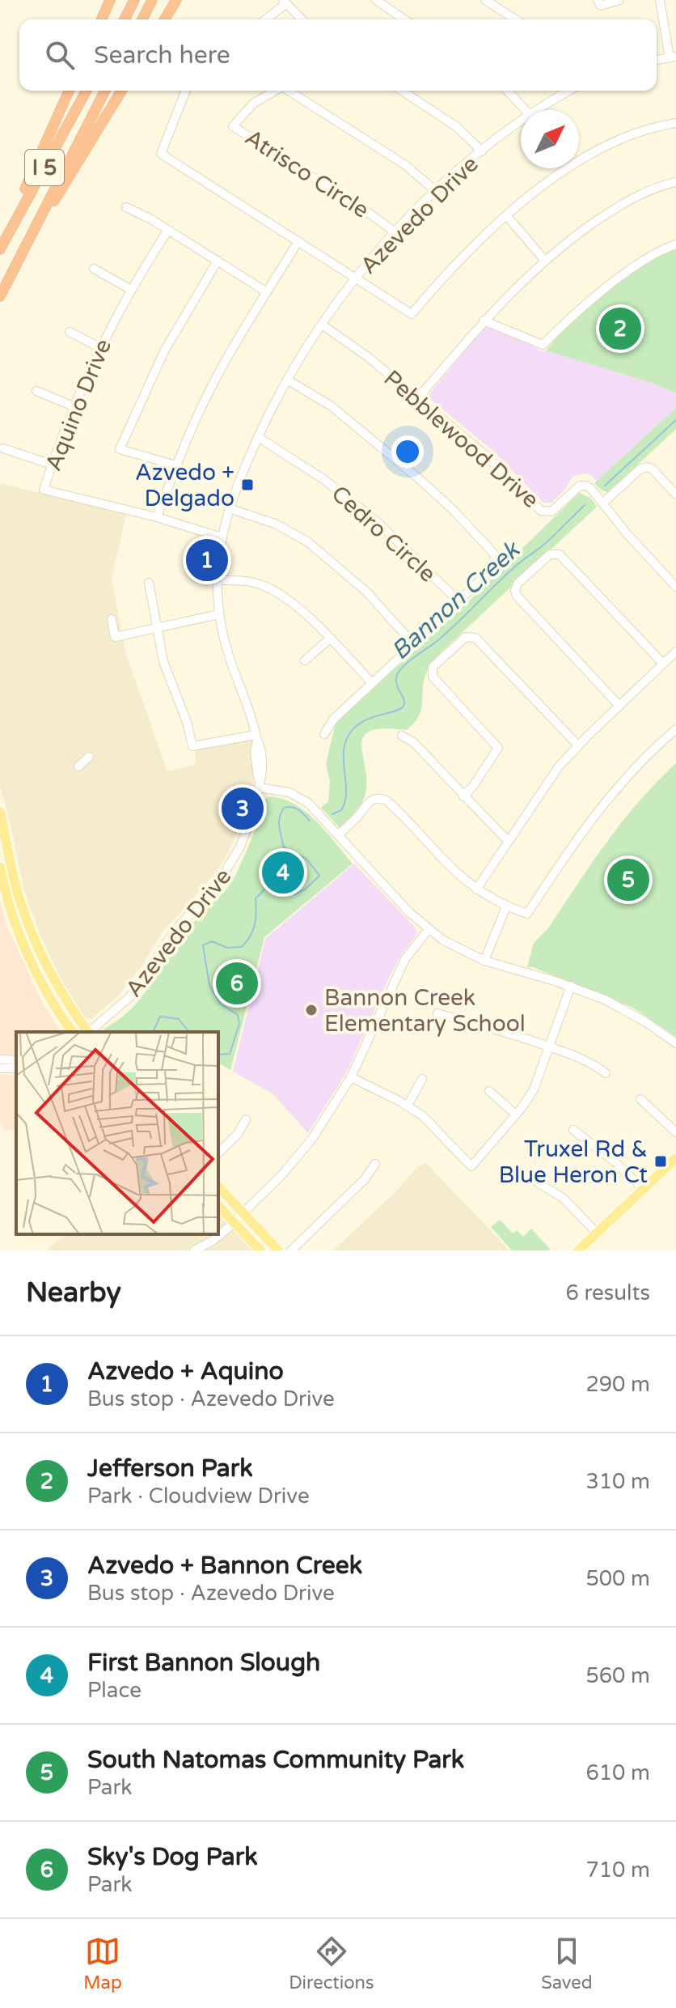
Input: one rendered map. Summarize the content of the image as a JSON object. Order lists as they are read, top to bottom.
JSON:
{
  "streets": {
    "highway": ["I 5"],
    "street": [
      "Atrisco Circle",
      "Azevedo Drive",
      "Aquino Drive",
      "Pebblewood Drive",
      "Cedro Circle"
    ]
  },
  "crossings": [
    ["Atrisco Circle", "Azevedo Drive"],
    ["Azevedo Drive", "Aquino Drive"],
    ["Azevedo Drive", "Pebblewood Drive"],
    ["Azevedo Drive", "Cedro Circle"]
  ],
  "water": ["Bannon Creek"],
  "places": {
    "transit": ["Azvedo + Delgado", "Truxel Rd & Blue Heron Ct"],
    "other": ["Bannon Creek Elementary School"]
  },
  "north": "top right",
  "page": {
    "search": "Search here",
    "pins": [
      "2",
      "1",
      "3",
      "4",
      "5",
      "6"
    ],
    "heading": ["Nearby", "6 results"],
    "list": [
      {
        "mark": "1",
        "name": "Azvedo + Aquino",
        "note": "Bus stop · Azevedo Drive",
        "value": "290 m"
      },
      {
        "mark": "2",
        "name": "Jefferson Park",
        "note": "Park · Cloudview Drive",
        "value": "310 m"
      },
      {
        "mark": "3",
        "name": "Azvedo + Bannon Creek",
        "note": "Bus stop · Azevedo Drive",
        "value": "500 m"
      },
      {
        "mark": "4",
        "name": "First Bannon Slough",
        "note": "Place",
        "value": "560 m"
      },
      {
        "mark": "5",
        "name": "South Natomas Community Park",
        "note": "Park",
        "value": "610 m"
      },
      {
        "mark": "6",
        "name": "Sky's Dog Park",
        "note": "Park",
        "value": "710 m"
      }
    ],
    "nav": ["Map", "Directions", "Saved"]
  }
}
